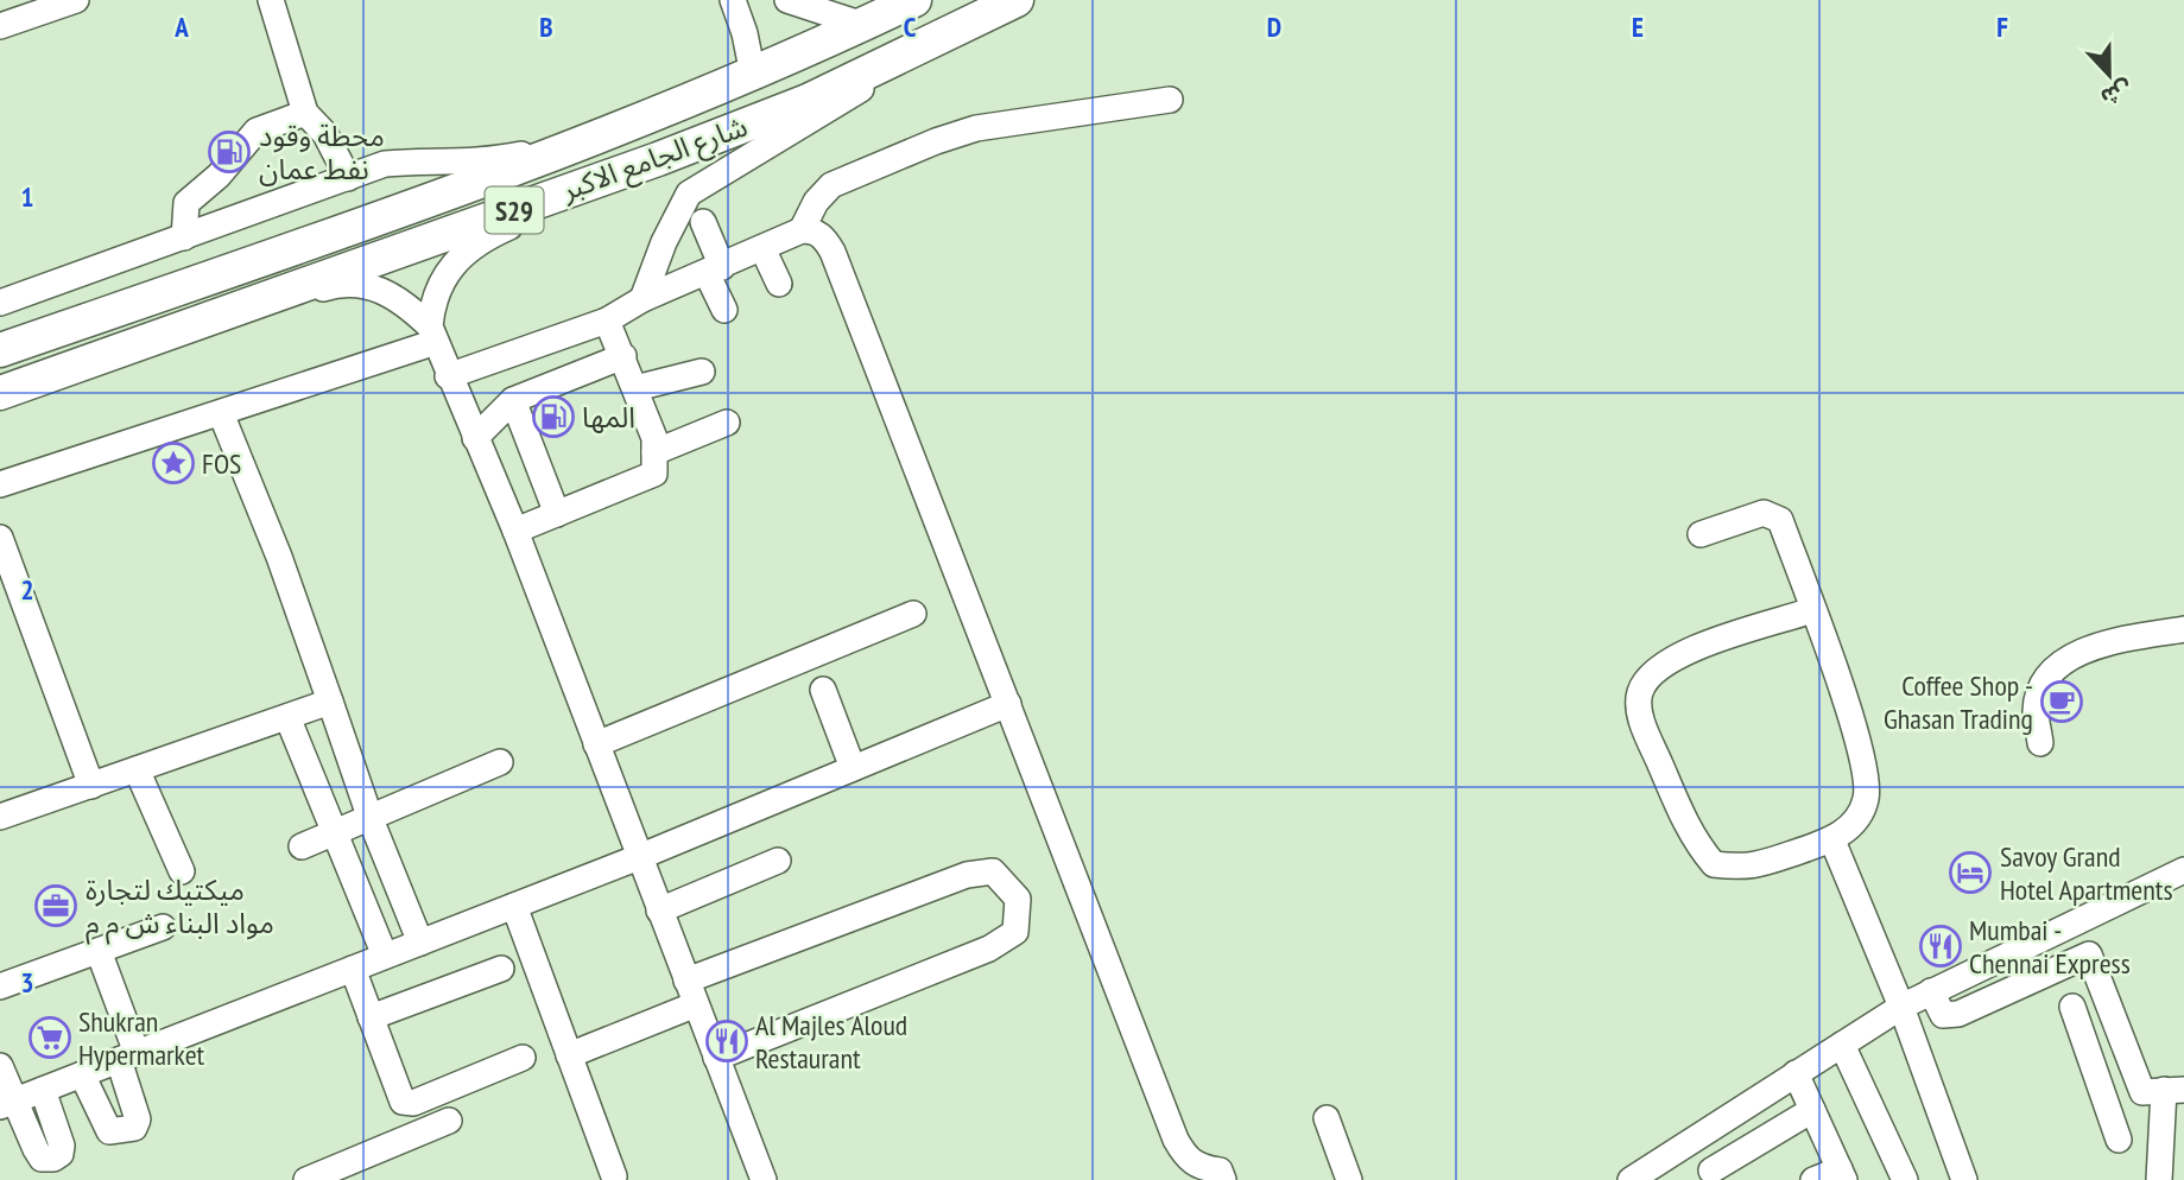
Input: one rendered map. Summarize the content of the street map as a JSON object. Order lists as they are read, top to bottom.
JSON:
{
  "streets": {
    "main road": ["شارع الجامع الاكبر", "S29"]
  },
  "places": {
    "fuel station": ["محطة وقود نفط عمان", "المه‍ا"],
    "place": ["FOS"],
    "cafe": ["Coffee Shop - Ghasan Trading"],
    "hotel": ["Savoy Grand Hotel Apartments"],
    "office": ["ميكتيك لتجارة مواد البناء ش م م"],
    "restaurant": ["Mumbai - Chennai Express", "Al Majles Aloud Restaurant"],
    "supermarket": ["Shukran Hypermarket"]
  },
  "north": "bottom",
  "grid": {
    "columns": [
      "A",
      "B",
      "C",
      "D",
      "E",
      "F"
    ],
    "rows": ["1", "2", "3"]
  }
}
